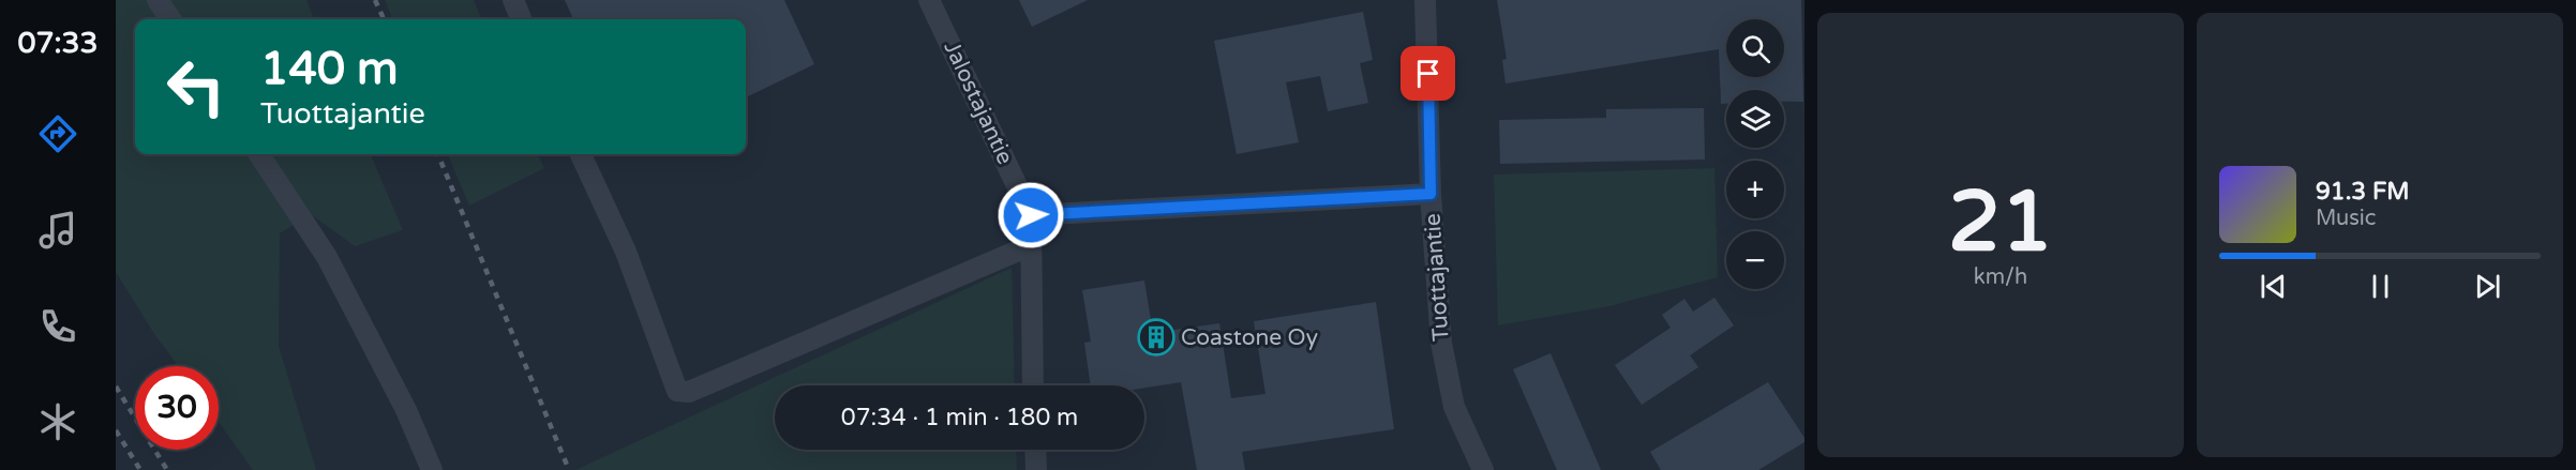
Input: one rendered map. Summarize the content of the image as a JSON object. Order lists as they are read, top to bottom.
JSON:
{
  "streets": {
    "street": ["Jalostajantie", "Tuottajantie"]
  },
  "places": {
    "building": ["Coastone Oy"]
  },
  "page": {
    "tabs": "07:33",
    "tile": ["21", "km/h"],
    "map_buttons": ["+", "−"],
    "turn": ["140 m", "Tuottajantie"],
    "song": ["91.3 FM", "Music"],
    "limit": "30",
    "trip": "07:34 · 1 min · 180 m"
  }
}
